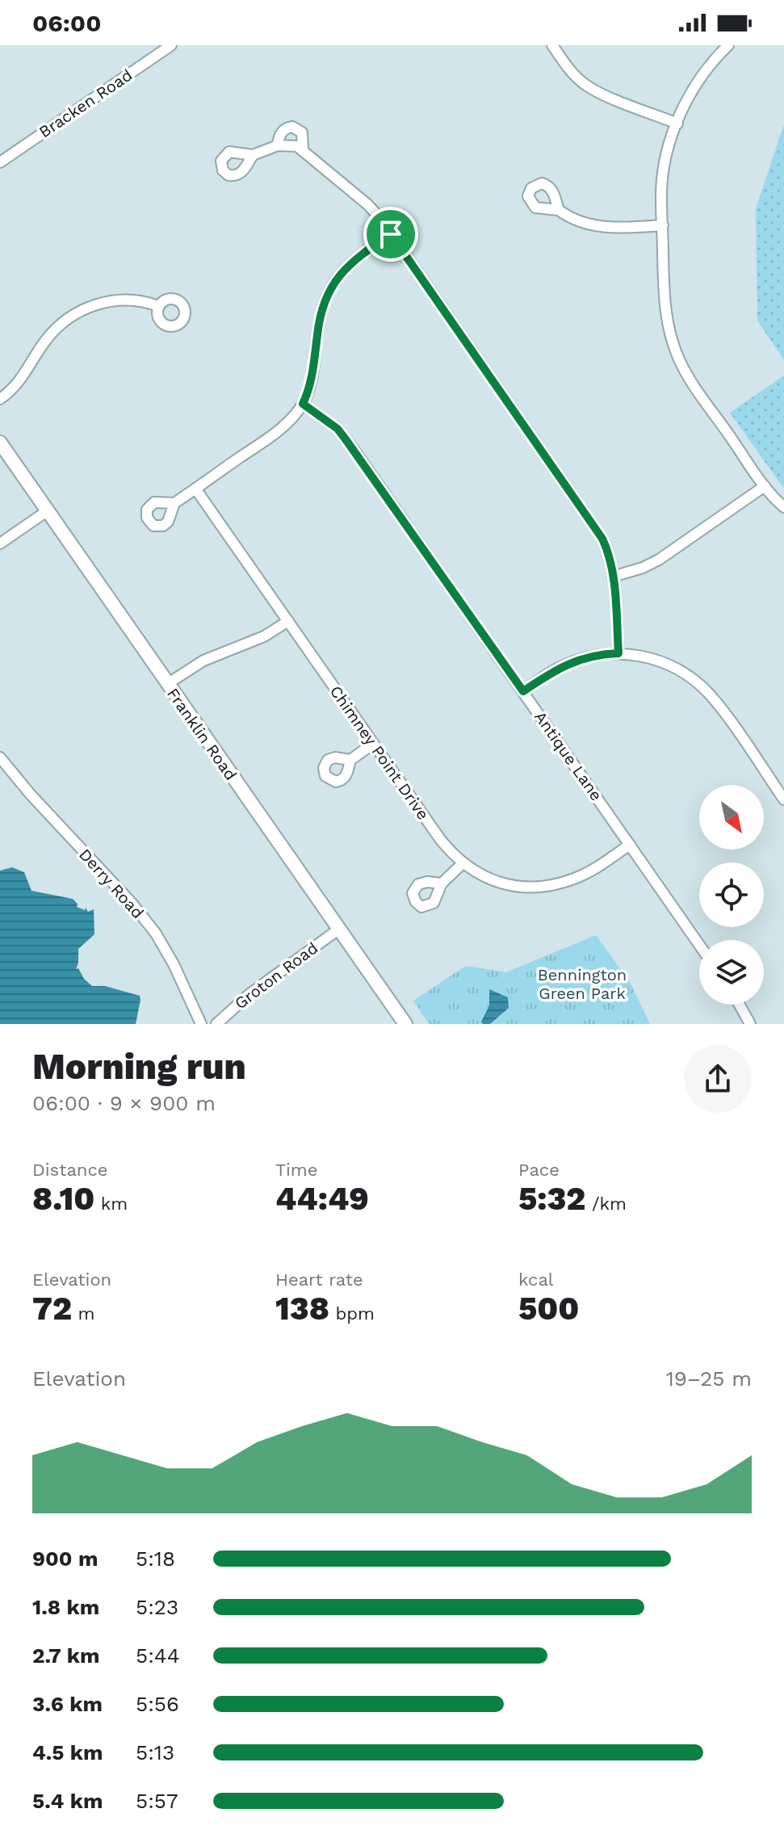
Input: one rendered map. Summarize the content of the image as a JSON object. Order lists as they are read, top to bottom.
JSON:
{
  "streets": {
    "street": [
      "Bracken Road",
      "Franklin Road",
      "Chimney Point Drive",
      "Antique Lane",
      "Derry Road",
      "Groton Road"
    ]
  },
  "crossings": [
    ["Franklin Road", "Groton Road"],
    ["Chimney Point Drive", "Antique Lane"]
  ],
  "parks": ["Bennington Green Park"],
  "north": "bottom right",
  "page": {
    "status": "06:00",
    "heading": ["Morning run", "06:00 · 9 × 900 m"],
    "stats": [
      ["Distance", "8.10 km"],
      ["Time", "44:49"],
      ["Pace", "5:32 /km"],
      ["Elevation", "72 m"],
      ["Heart rate", "138 bpm"],
      ["kcal", "500"]
    ],
    "chart": ["Elevation", "19–25 m"],
    "list": [
      {
        "name": "900 m",
        "note": "5:18"
      },
      {
        "name": "1.8 km",
        "note": "5:23"
      },
      {
        "name": "2.7 km",
        "note": "5:44"
      },
      {
        "name": "3.6 km",
        "note": "5:56"
      },
      {
        "name": "4.5 km",
        "note": "5:13"
      },
      {
        "name": "5.4 km",
        "note": "5:57"
      }
    ]
  }
}
